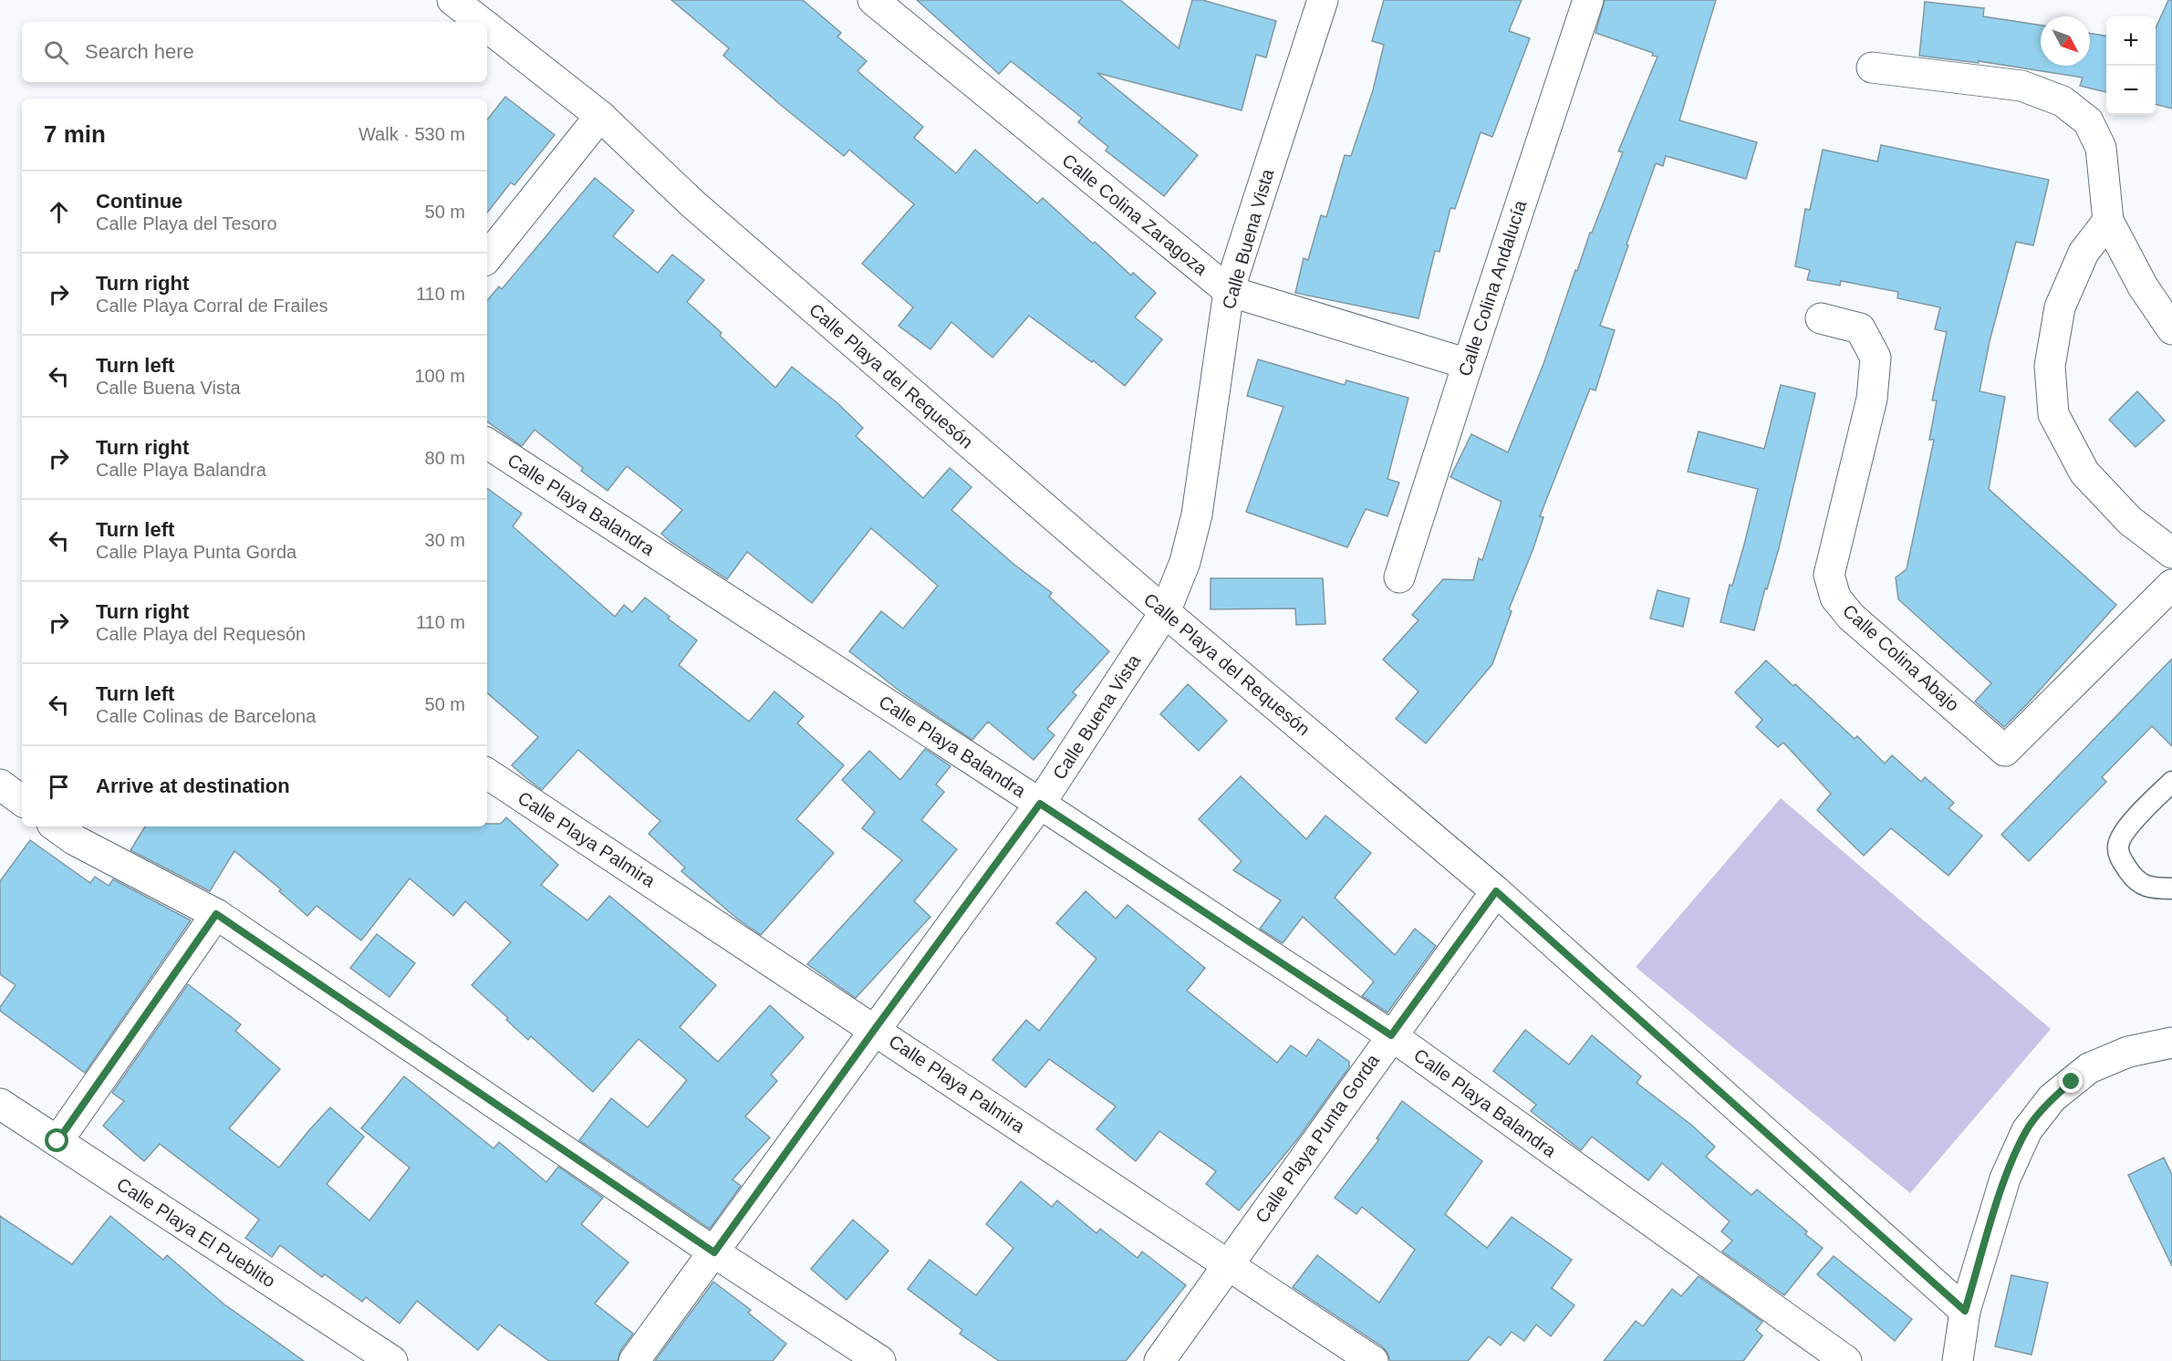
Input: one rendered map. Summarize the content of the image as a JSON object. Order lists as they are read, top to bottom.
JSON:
{
  "streets": {
    "street": [
      "Calle Colina Zaragoza",
      "Calle Buena Vista",
      "Calle Colina Andalucía",
      "Calle Playa del Requesón",
      "Calle Playa Balandra",
      "Calle Colina Abajo",
      "Calle Playa Palmira",
      "Calle Playa Punta Gorda",
      "Calle Playa El Pueblito"
    ]
  },
  "crossings": [
    ["Calle Colina Zaragoza", "Calle Buena Vista"],
    ["Calle Colina Zaragoza", "Calle Colina Andalucía"],
    ["Calle Buena Vista", "Calle Playa del Requesón"],
    ["Calle Buena Vista", "Calle Playa Balandra"],
    ["Calle Buena Vista", "Calle Playa Palmira"],
    ["Calle Playa del Requesón", "Calle Playa Punta Gorda"],
    ["Calle Playa Balandra", "Calle Playa Punta Gorda"],
    ["Calle Playa Palmira", "Calle Playa Punta Gorda"]
  ],
  "north": "bottom right",
  "page": {
    "map_buttons": ["+", "−"],
    "search": "Search here",
    "heading": ["7 min", "Walk · 530 m"],
    "list": [
      ["Continue", "Calle Playa del Tesoro", "50 m"],
      ["Turn right", "Calle Playa Corral de Frailes", "110 m"],
      ["Turn left", "Calle Buena Vista", "100 m"],
      ["Turn right", "Calle Playa Balandra", "80 m"],
      ["Turn left", "Calle Playa Punta Gorda", "30 m"],
      ["Turn right", "Calle Playa del Requesón", "110 m"],
      ["Turn left", "Calle Colinas de Barcelona", "50 m"],
      "Arrive at destination"
    ]
  }
}
